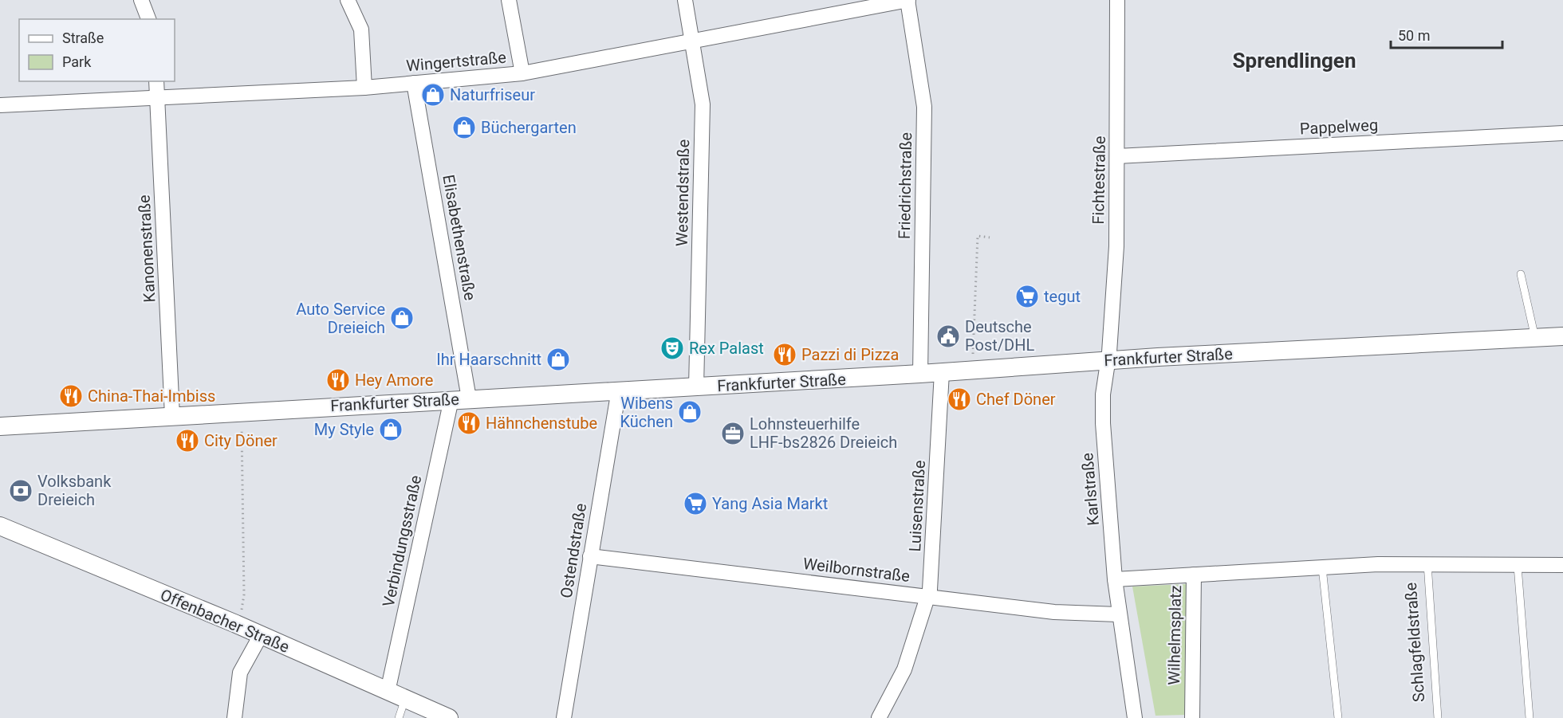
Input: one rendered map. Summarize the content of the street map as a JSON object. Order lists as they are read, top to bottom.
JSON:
{
  "streets": {
    "street": [
      "Wingertstraße",
      "Pappelweg",
      "Fichtestraße",
      "Friedrichstraße",
      "Westendstraße",
      "Elisabethenstraße",
      "Kanonenstraße",
      "Frankfurter Straße",
      "Karlstraße",
      "Luisenstraße",
      "Verbindungsstraße",
      "Ostendstraße",
      "Weilbornstraße",
      "Offenbacher Straße",
      "Wilhelmsplatz",
      "Schlagfeldstraße"
    ]
  },
  "crossings": [
    ["Wingertstraße", "Friedrichstraße"],
    ["Wingertstraße", "Westendstraße"],
    ["Wingertstraße", "Elisabethenstraße"],
    ["Wingertstraße", "Kanonenstraße"],
    ["Pappelweg", "Fichtestraße"],
    ["Fichtestraße", "Frankfurter Straße"],
    ["Fichtestraße", "Karlstraße"],
    ["Friedrichstraße", "Frankfurter Straße"],
    ["Westendstraße", "Frankfurter Straße"],
    ["Elisabethenstraße", "Frankfurter Straße"],
    ["Elisabethenstraße", "Verbindungsstraße"],
    ["Kanonenstraße", "Frankfurter Straße"],
    ["Frankfurter Straße", "Karlstraße"],
    ["Frankfurter Straße", "Luisenstraße"],
    ["Frankfurter Straße", "Verbindungsstraße"],
    ["Frankfurter Straße", "Ostendstraße"],
    ["Karlstraße", "Weilbornstraße"],
    ["Karlstraße", "Wilhelmsplatz"],
    ["Luisenstraße", "Weilbornstraße"],
    ["Verbindungsstraße", "Offenbacher Straße"],
    ["Ostendstraße", "Weilbornstraße"],
    ["Wilhelmsplatz", "Schlagfeldstraße"]
  ],
  "districts": ["Sprendlingen"],
  "places": {
    "shop": [
      "Naturfriseur",
      "Büchergarten",
      "Auto Service Dreieich",
      "Ihr Haarschnitt",
      "Wibens Küchen",
      "My Style"
    ],
    "supermarket": ["tegut", "Yang Asia Markt"],
    "public building": ["Deutsche Post/DHL"],
    "theatre": ["Rex Palast"],
    "restaurant": [
      "Pazzi di Pizza",
      "Hey Amore",
      "China-Thai-Imbiss",
      "Chef Döner",
      "Hähnchenstube",
      "City Döner"
    ],
    "office": ["Lohnsteuerhilfe LHF-bs2826 Dreieich"],
    "bank": ["Volksbank Dreieich"]
  },
  "legend": ["Straße", "Park"],
  "scale_bar": "50 m"
}
